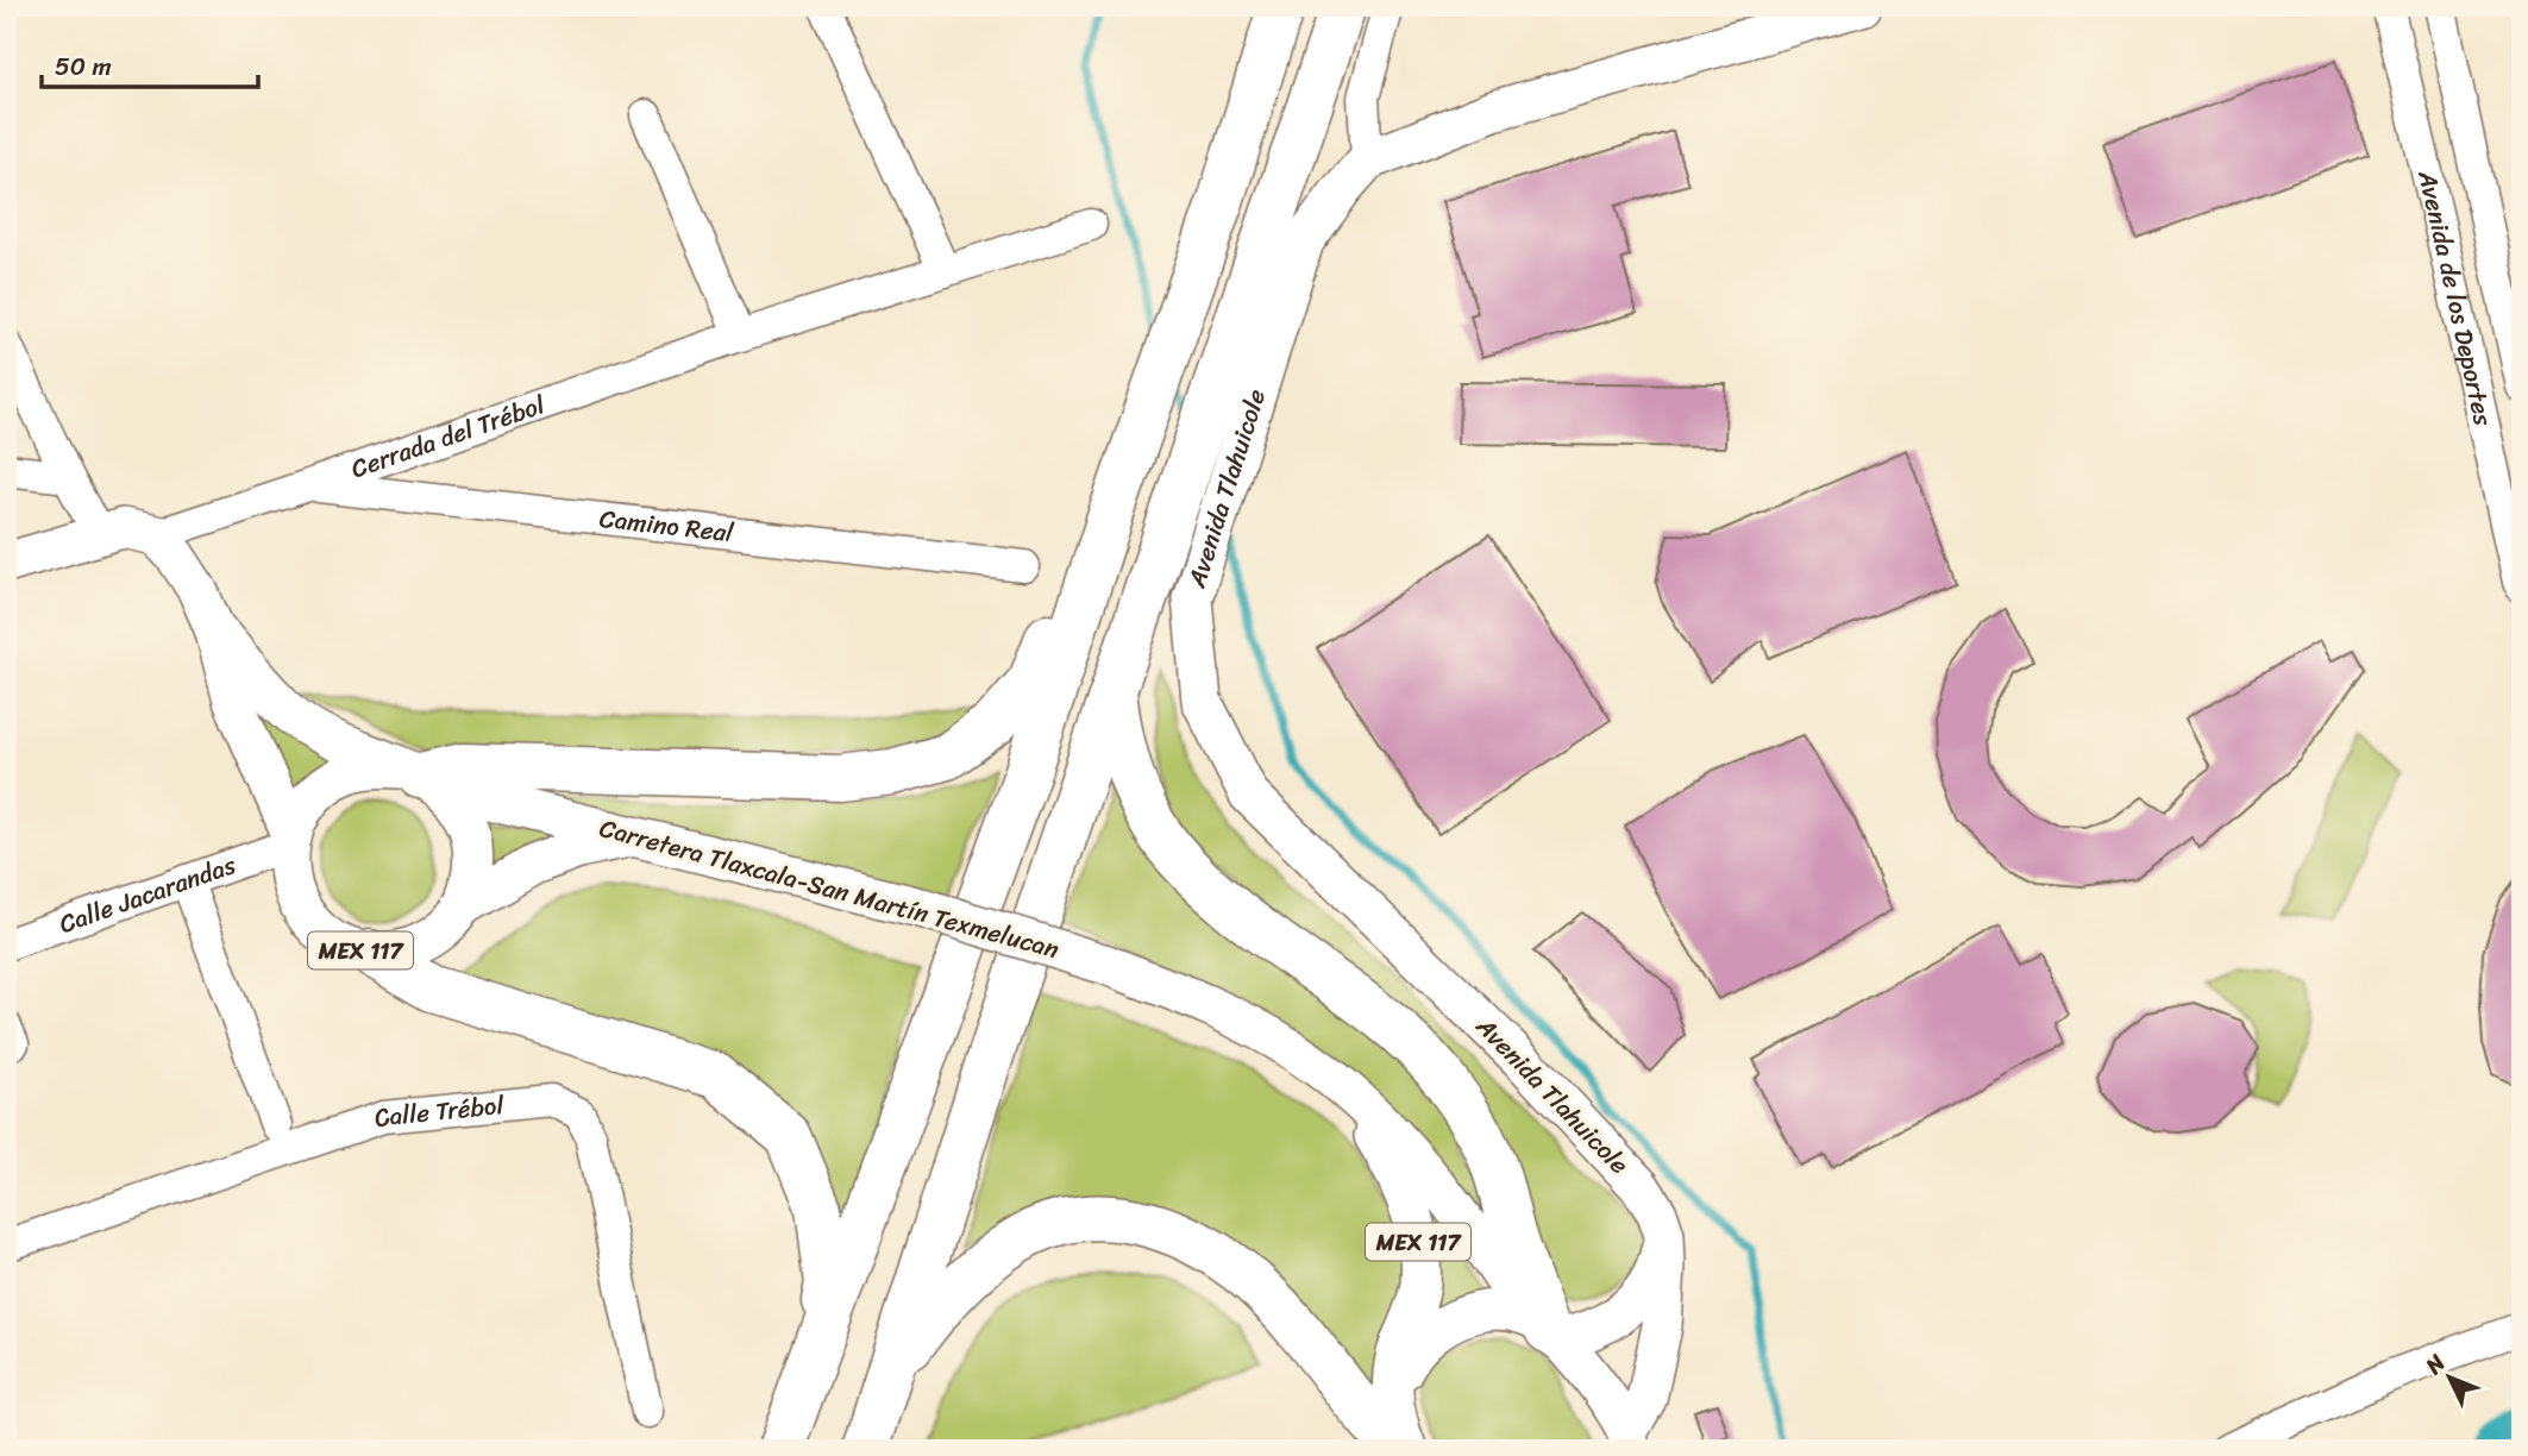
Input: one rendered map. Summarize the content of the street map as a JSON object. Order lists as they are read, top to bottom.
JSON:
{
  "streets": {
    "main road": ["Avenida Tlahuicole", "Carretera Tlaxcala-San Martín Texmelucan", "MEX 117"],
    "street": [
      "Avenida de los Deportes",
      "Cerrada del Trébol",
      "Camino Real",
      "Calle Jacarandas",
      "Calle Trébol"
    ]
  },
  "crossings": [
    ["Cerrada del Trébol", "Camino Real"],
    ["Cerrada del Trébol", "MEX 117"],
    ["Avenida Tlahuicole", "MEX 117"],
    ["Carretera Tlaxcala-San Martín Texmelucan", "Calle Jacarandas"],
    ["Carretera Tlaxcala-San Martín Texmelucan", "MEX 117"],
    ["Calle Jacarandas", "MEX 117"]
  ],
  "scale_bar": "50 m",
  "north": "top left"
}
